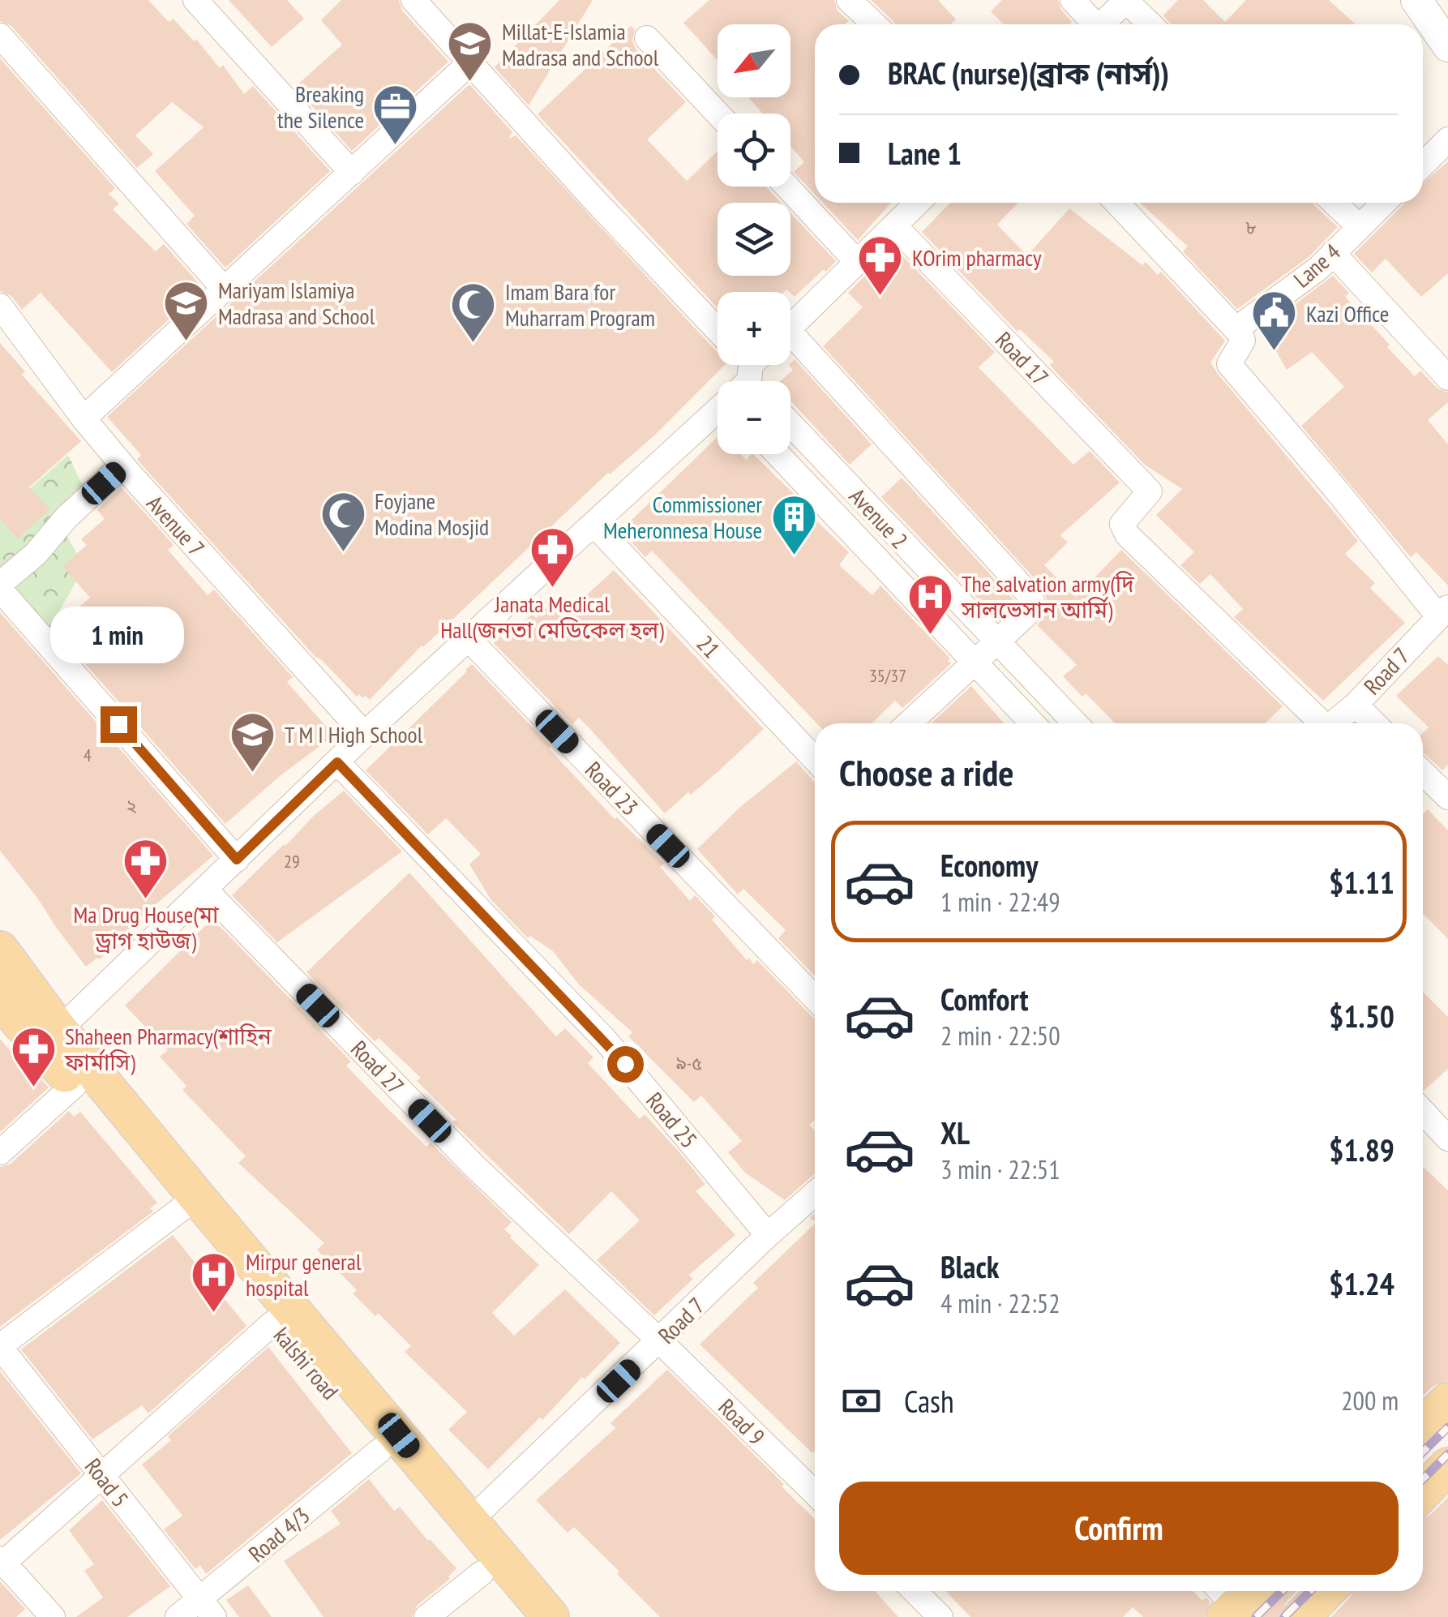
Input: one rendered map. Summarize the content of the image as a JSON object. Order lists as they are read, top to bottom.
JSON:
{
  "streets": {
    "main road": ["kalshi road"],
    "street": [
      "Lane 4",
      "Road 17",
      "Avenue 2",
      "Avenue 7",
      "21",
      "Road 7",
      "Road 23",
      "Road 27",
      "Road 25",
      "Road 9",
      "Road 5",
      "Road 4/3"
    ]
  },
  "crossings": [
    ["Road 7", "Road 27"],
    ["Road 7", "Road 25"],
    ["Road 7", "Road 9"],
    ["Road 27", "Road 9"],
    ["kalshi road", "Road 4/3"],
    ["Road 5", "Road 4/3"]
  ],
  "places": {
    "school or university": ["Millat-E-Islamia Madrasa and School", "Mariyam Islamiya Madrasa and School", "T M I High School"],
    "office": ["Breaking the Silence"],
    "pharmacy": [
      "KOrim pharmacy",
      "Janata Medical Hall(জনতা মেডিকেল হল)",
      "Ma Drug House(মা ড্রাগ হাউজ)",
      "Shaheen Pharmacy(শাহিন ফার্মাসি)"
    ],
    "mosque": ["Imam Bara for Muharram Program", "Foyjane Modina Mosjid"],
    "public building": ["Kazi Office"],
    "building": ["Commissioner Meheronnesa House"],
    "hospital": ["The salvation army(দি সালভেসান আর্মি)", "Mirpur general hospital"]
  },
  "house_numbers": [
    "৮",
    "35/37",
    "4",
    "২",
    "29",
    "৯-৫"
  ],
  "north": "bottom left",
  "page": {
    "map_buttons": ["+", "−"],
    "banner": ["BRAC (nurse)(ব্রাক (নার্স))", "Lane 1"],
    "bubble": "1 min",
    "heading": "Choose a ride",
    "list": [
      {
        "name": "Economy",
        "note": "1 min · 22:49",
        "value": "$1.11"
      },
      {
        "name": "Comfort",
        "note": "2 min · 22:50",
        "value": "$1.50"
      },
      {
        "name": "XL",
        "note": "3 min · 22:51",
        "value": "$1.89"
      },
      {
        "name": "Black",
        "note": "4 min · 22:52",
        "value": "$1.24"
      }
    ],
    "pay": ["Cash", "200 m"],
    "buttons": "Confirm"
  }
}
